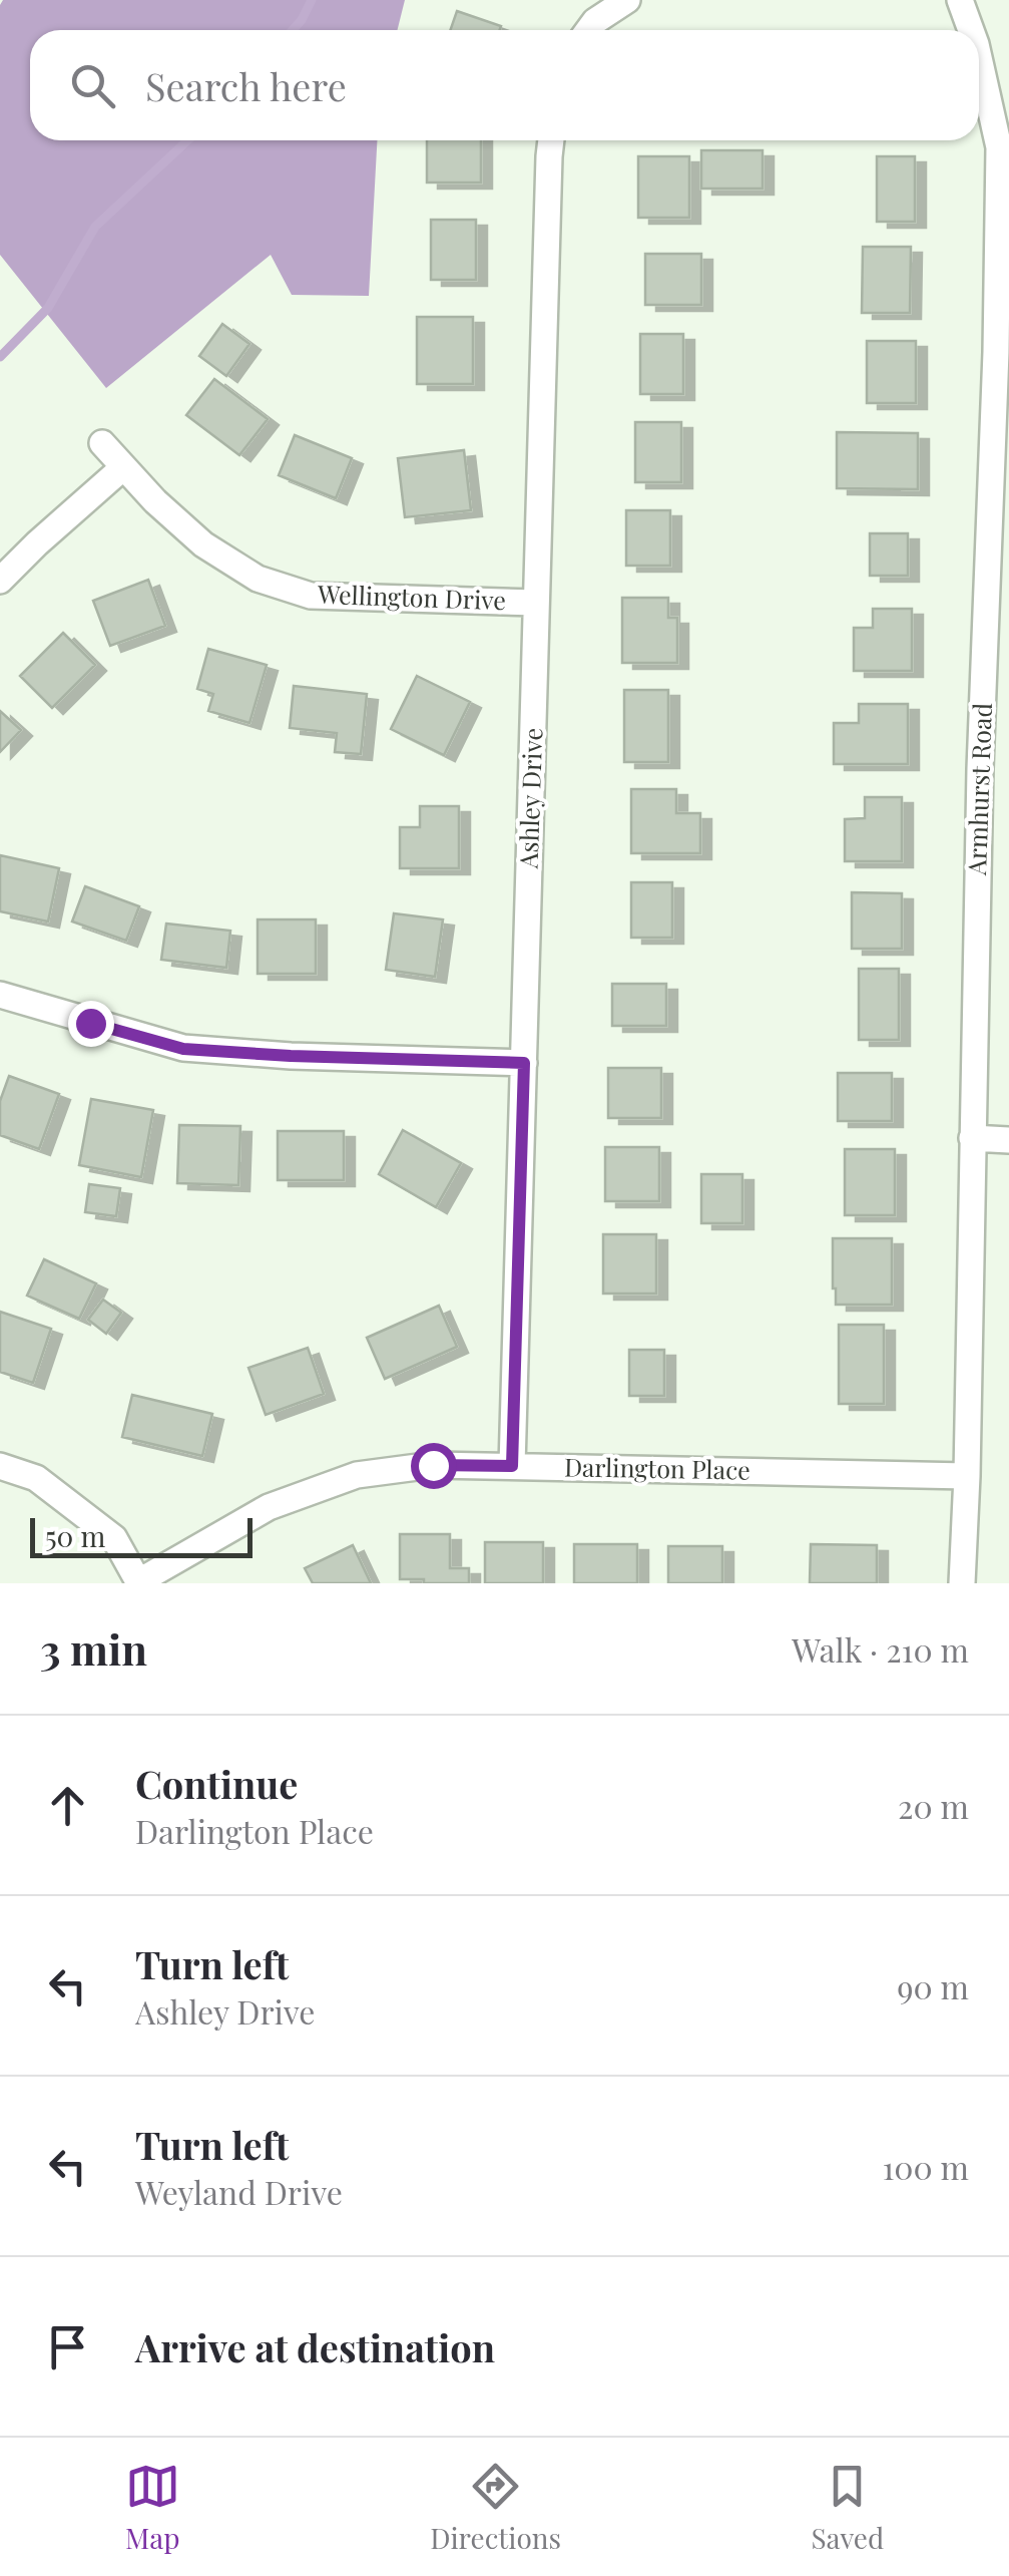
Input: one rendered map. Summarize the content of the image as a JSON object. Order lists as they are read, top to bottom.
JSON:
{
  "streets": {
    "street": [
      "Wellington Drive",
      "Armhurst Road",
      "Ashley Drive",
      "Darlington Place"
    ]
  },
  "crossings": [
    ["Wellington Drive", "Ashley Drive"],
    ["Armhurst Road", "Darlington Place"],
    ["Ashley Drive", "Darlington Place"]
  ],
  "scale_bar": "50 m",
  "page": {
    "search": "Search here",
    "scale": "50 m",
    "heading": ["3 min", "Walk · 210 m"],
    "list": [
      ["Continue", "Darlington Place", "20 m"],
      ["Turn left", "Ashley Drive", "90 m"],
      ["Turn left", "Weyland Drive", "100 m"],
      "Arrive at destination"
    ],
    "nav": ["Map", "Directions", "Saved"]
  }
}
